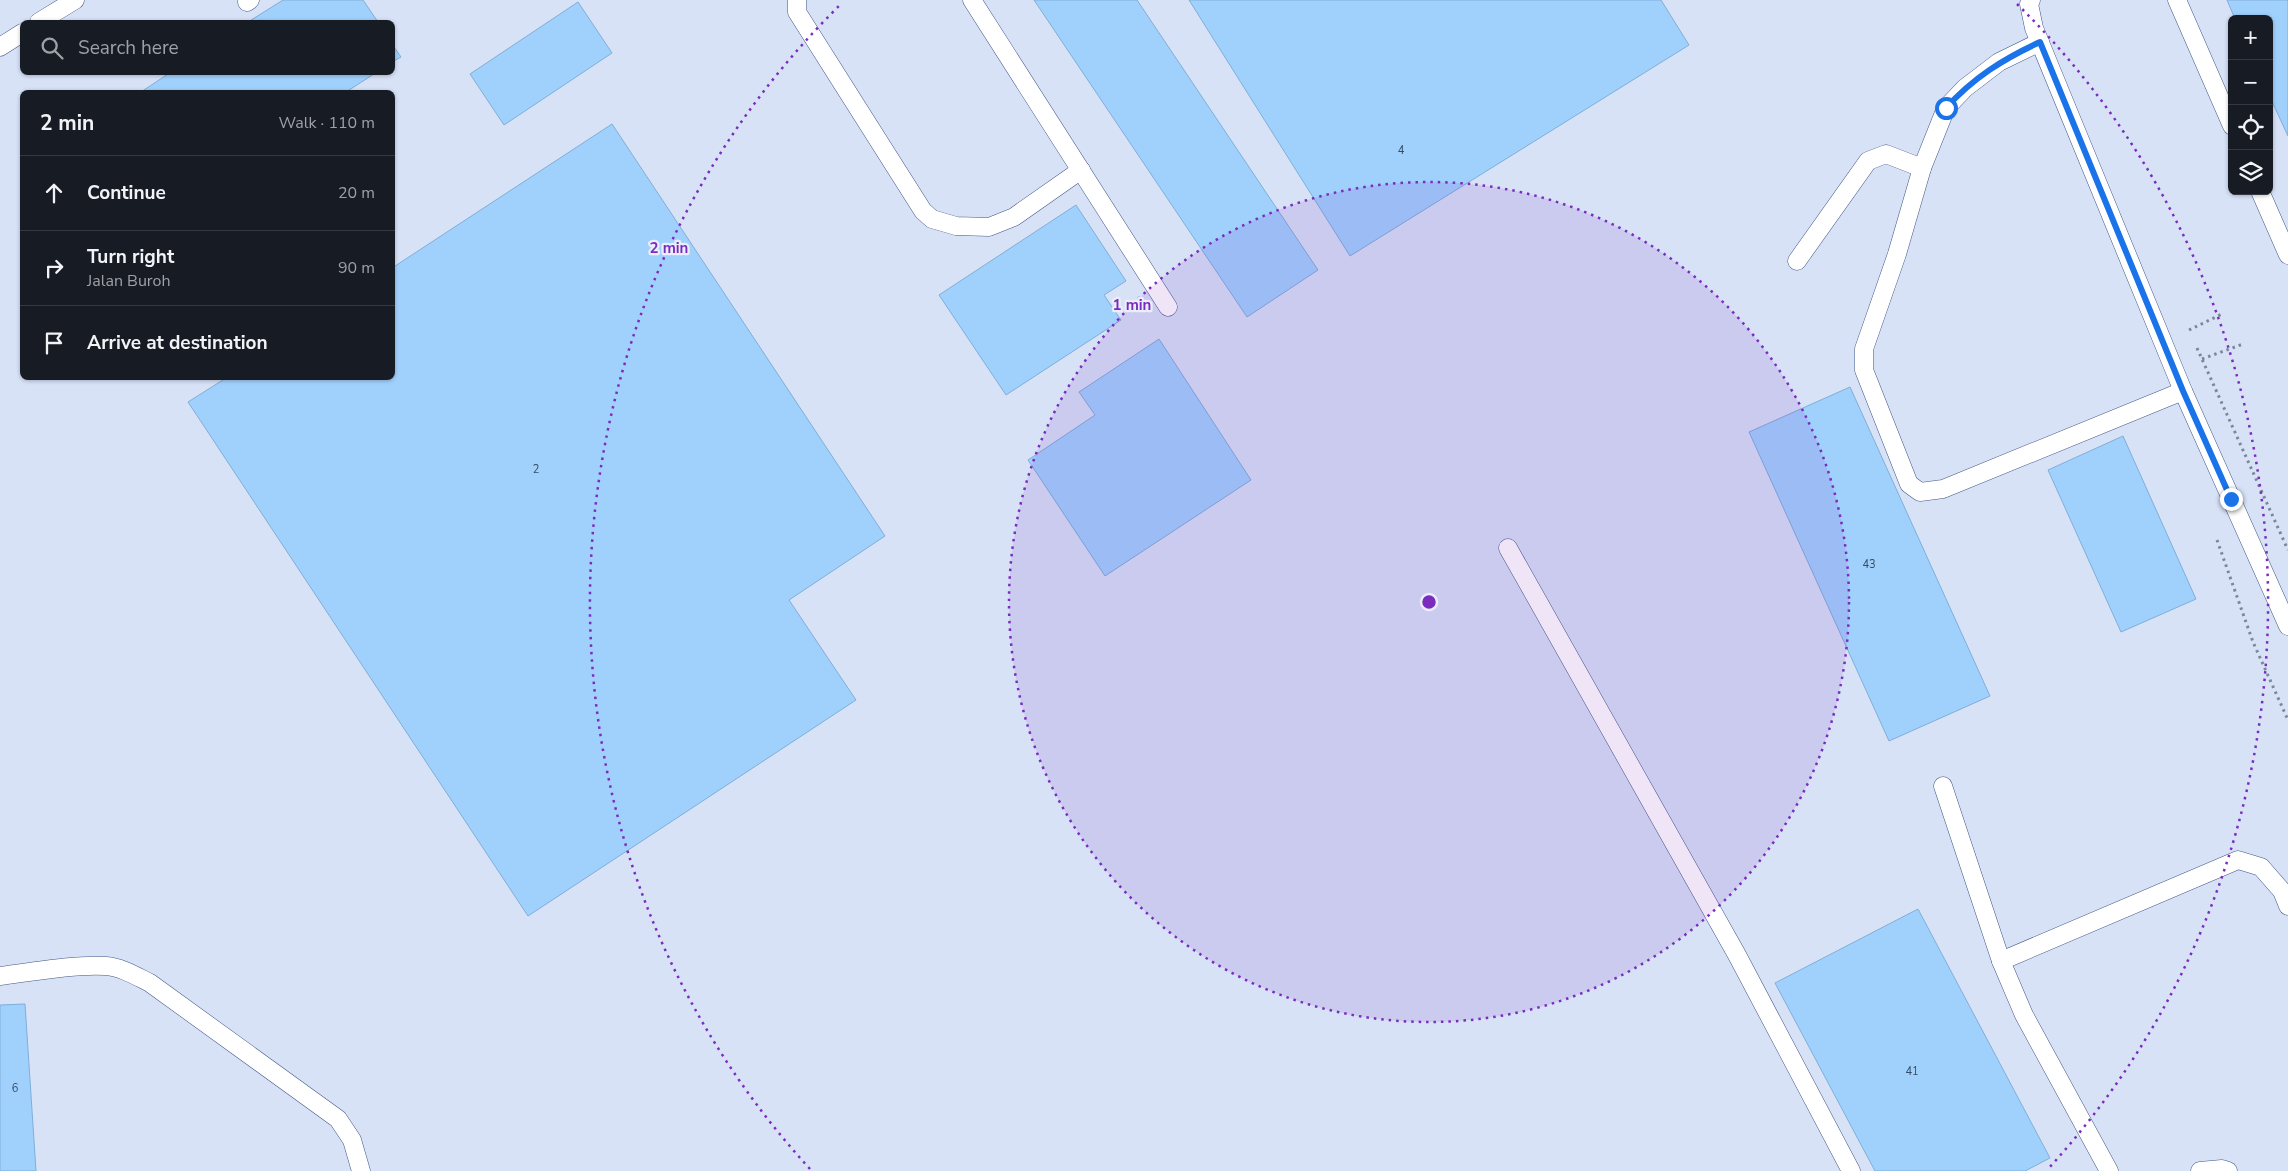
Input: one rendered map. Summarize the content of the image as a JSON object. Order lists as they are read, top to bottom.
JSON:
{
  "house_numbers": [
    "4",
    "2",
    "43",
    "41",
    "6"
  ],
  "page": {
    "map_buttons": ["+", "−"],
    "search": "Search here",
    "heading": ["2 min", "Walk · 110 m"],
    "list": [
      ["Continue", "20 m"],
      ["Turn right", "Jalan Buroh", "90 m"],
      "Arrive at destination"
    ]
  },
  "rings": ["2 min", "1 min"]
}
